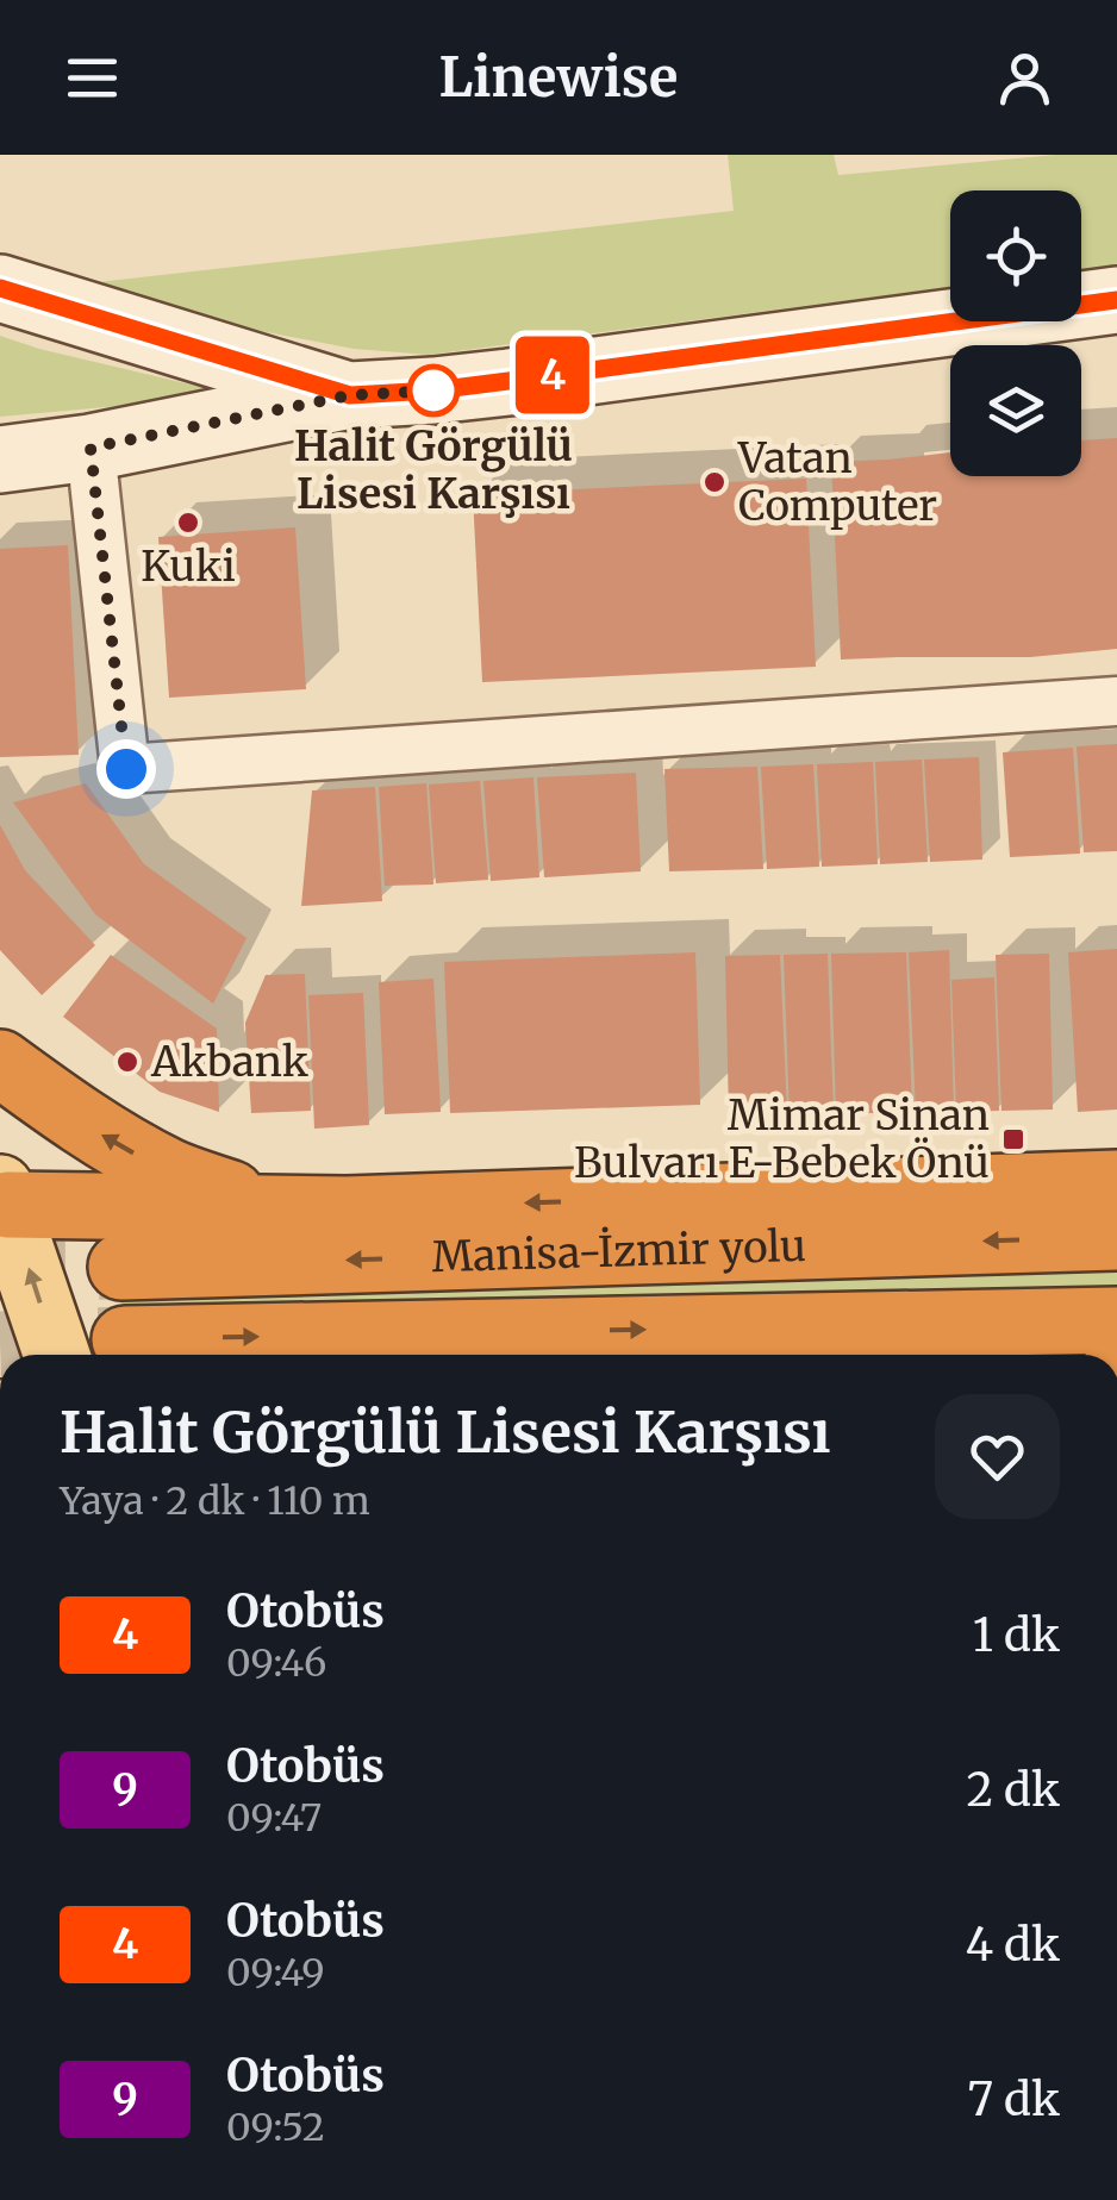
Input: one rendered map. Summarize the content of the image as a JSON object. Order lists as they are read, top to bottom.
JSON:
{
  "streets": {
    "highway": ["Manisa-İzmir yolu"]
  },
  "places": {
    "other": [
      "Halit Görgülü Lisesi Karşısı",
      "Vatan Computer",
      "Kuki",
      "Akbank"
    ],
    "transit": ["Mimar Sinan Bulvarı E-Bebek Önü"]
  },
  "lines": ["bus line 4"],
  "page": {
    "header": "Linewise",
    "on_map": "4",
    "heading": ["Halit Görgülü Lisesi Karşısı", "Yaya · 2 dk · 110 m"],
    "list": [
      {
        "mark": "4",
        "name": "Otobüs",
        "note": "09:46",
        "value": "1 dk"
      },
      {
        "mark": "9",
        "name": "Otobüs",
        "note": "09:47",
        "value": "2 dk"
      },
      {
        "mark": "4",
        "name": "Otobüs",
        "note": "09:49",
        "value": "4 dk"
      },
      {
        "mark": "9",
        "name": "Otobüs",
        "note": "09:52",
        "value": "7 dk"
      }
    ]
  }
}
